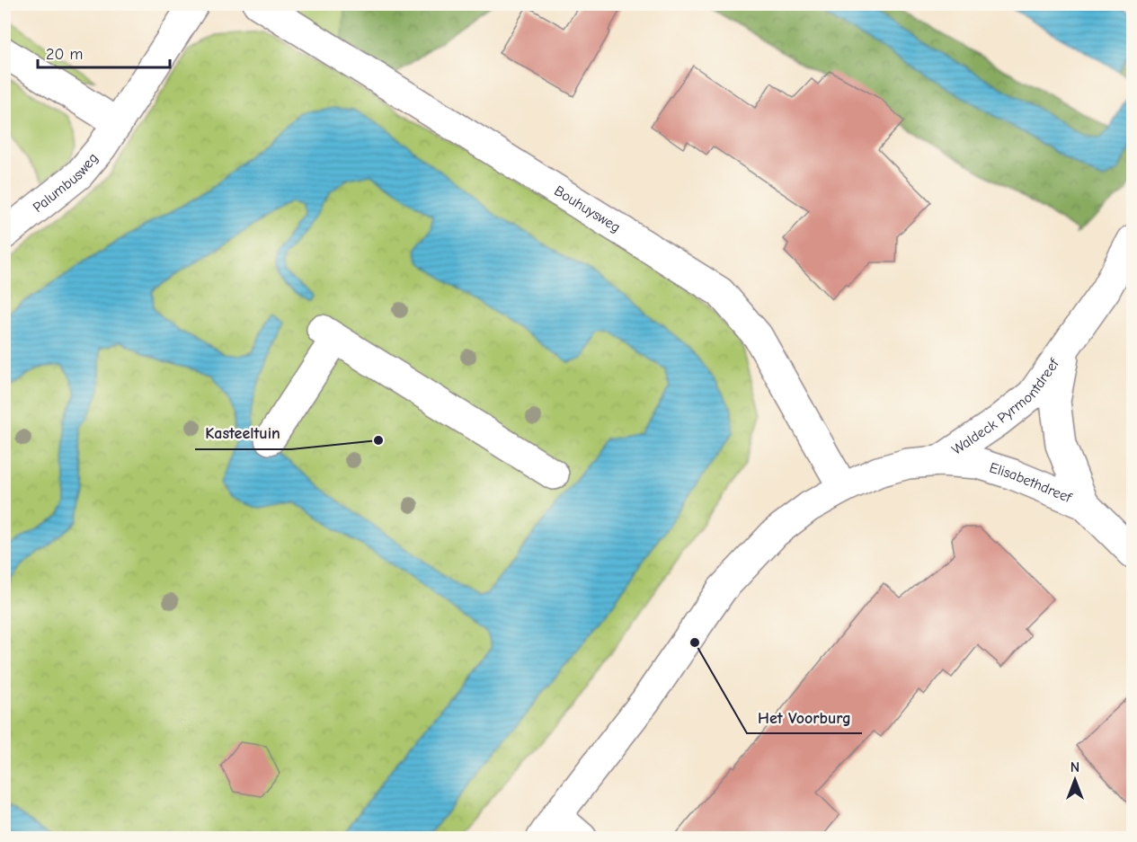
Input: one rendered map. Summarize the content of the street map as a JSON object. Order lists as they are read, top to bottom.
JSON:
{
  "streets": {
    "street": [
      "Palumbusweg",
      "Bouhuysweg",
      "Waldeck Pyrmontdreef",
      "Elisabethdreef"
    ]
  },
  "crossings": [
    ["Bouhuysweg", "Elisabethdreef"],
    ["Waldeck Pyrmontdreef", "Elisabethdreef"]
  ],
  "places": ["Kasteeltuin", "Het Voorburg"],
  "scale_bar": "20 m",
  "north": "top"
}
